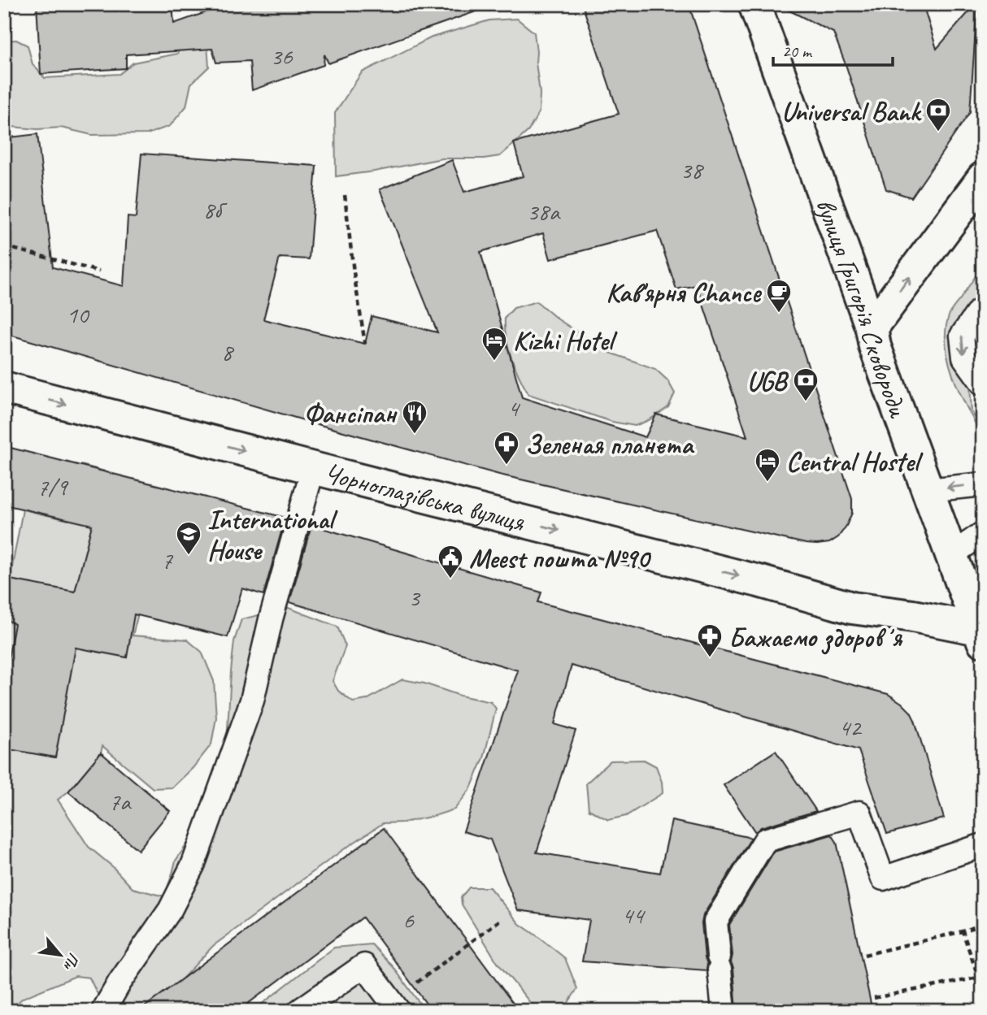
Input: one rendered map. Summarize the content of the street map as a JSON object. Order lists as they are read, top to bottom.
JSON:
{
  "streets": {
    "street": ["вулиця Григорія Сковороди", "Чорноглазівська вулиця"]
  },
  "crossings": [
    ["вулиця Григорія Сковороди", "Чорноглазівська вулиця"]
  ],
  "one_way": ["Чорноглазівська вулиця"],
  "places": {
    "bank": ["Universal Bank", "UGB"],
    "cafe": ["Кав'ярня Chance"],
    "hotel": ["Kizhi Hotel", "Central Hostel"],
    "restaurant": ["Фансіпан"],
    "pharmacy": ["Зеленая планета", "Бажаємо здоровʼя"],
    "school or university": ["International House"],
    "public building": ["Meest пошта №90"]
  },
  "house_numbers": [
    "36",
    "38",
    "8б",
    "38а",
    "10",
    "8",
    "4",
    "7/9",
    "7",
    "3",
    "42",
    "7а",
    "44",
    "6"
  ],
  "scale_bar": "20 m",
  "north": "bottom right"
}
